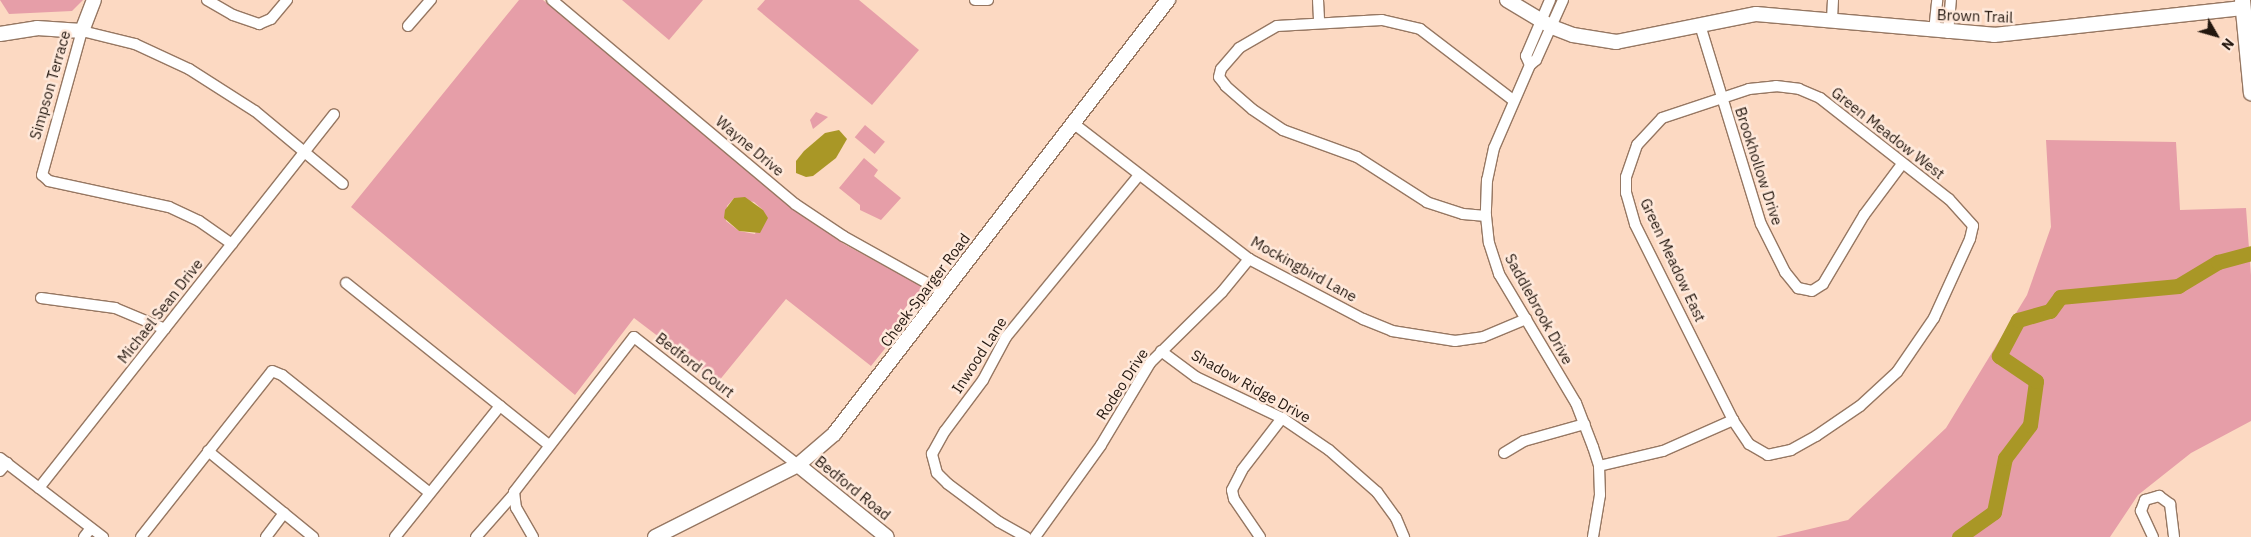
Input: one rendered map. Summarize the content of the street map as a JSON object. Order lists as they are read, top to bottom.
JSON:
{
  "streets": {
    "street": [
      "Brown Trail",
      "Simpson Terrace",
      "Green Meadow West",
      "Wayne Drive",
      "Brookhollow Drive",
      "Green Meadow East",
      "Mockingbird Lane",
      "Cheek-Sparger Road",
      "Saddlebrook Drive",
      "Michael Sean Drive",
      "Inwood Lane",
      "Bedford Court",
      "Rodeo Drive",
      "Shadow Ridge Drive",
      "Bedford Road"
    ]
  },
  "crossings": [
    ["Brown Trail", "Brookhollow Drive"],
    ["Brown Trail", "Saddlebrook Drive"],
    ["Simpson Terrace", "Michael Sean Drive"],
    ["Green Meadow West", "Brookhollow Drive"],
    ["Green Meadow West", "Green Meadow East"],
    ["Wayne Drive", "Cheek-Sparger Road"],
    ["Brookhollow Drive", "Green Meadow East"],
    ["Mockingbird Lane", "Cheek-Sparger Road"],
    ["Mockingbird Lane", "Saddlebrook Drive"],
    ["Mockingbird Lane", "Inwood Lane"],
    ["Mockingbird Lane", "Rodeo Drive"],
    ["Cheek-Sparger Road", "Bedford Court"],
    ["Cheek-Sparger Road", "Bedford Road"],
    ["Bedford Court", "Bedford Road"],
    ["Rodeo Drive", "Shadow Ridge Drive"]
  ],
  "north": "bottom right"
}
